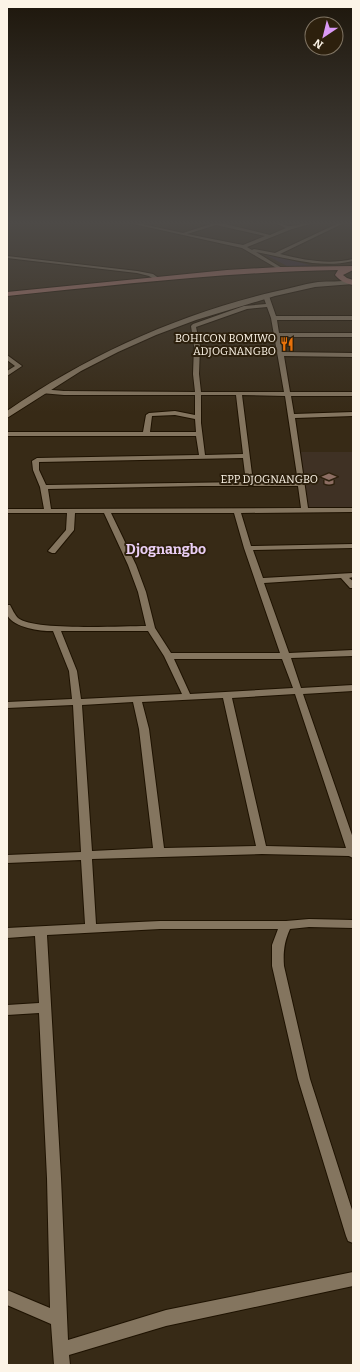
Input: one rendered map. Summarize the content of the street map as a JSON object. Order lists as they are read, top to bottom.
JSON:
{
  "districts": ["Djognangbo"],
  "places": {
    "restaurant": ["BOHICON BOMIWO ADJOGNANGBO"],
    "school or university": ["EPP DJOGNANGBO"]
  },
  "north": "bottom left"
}
